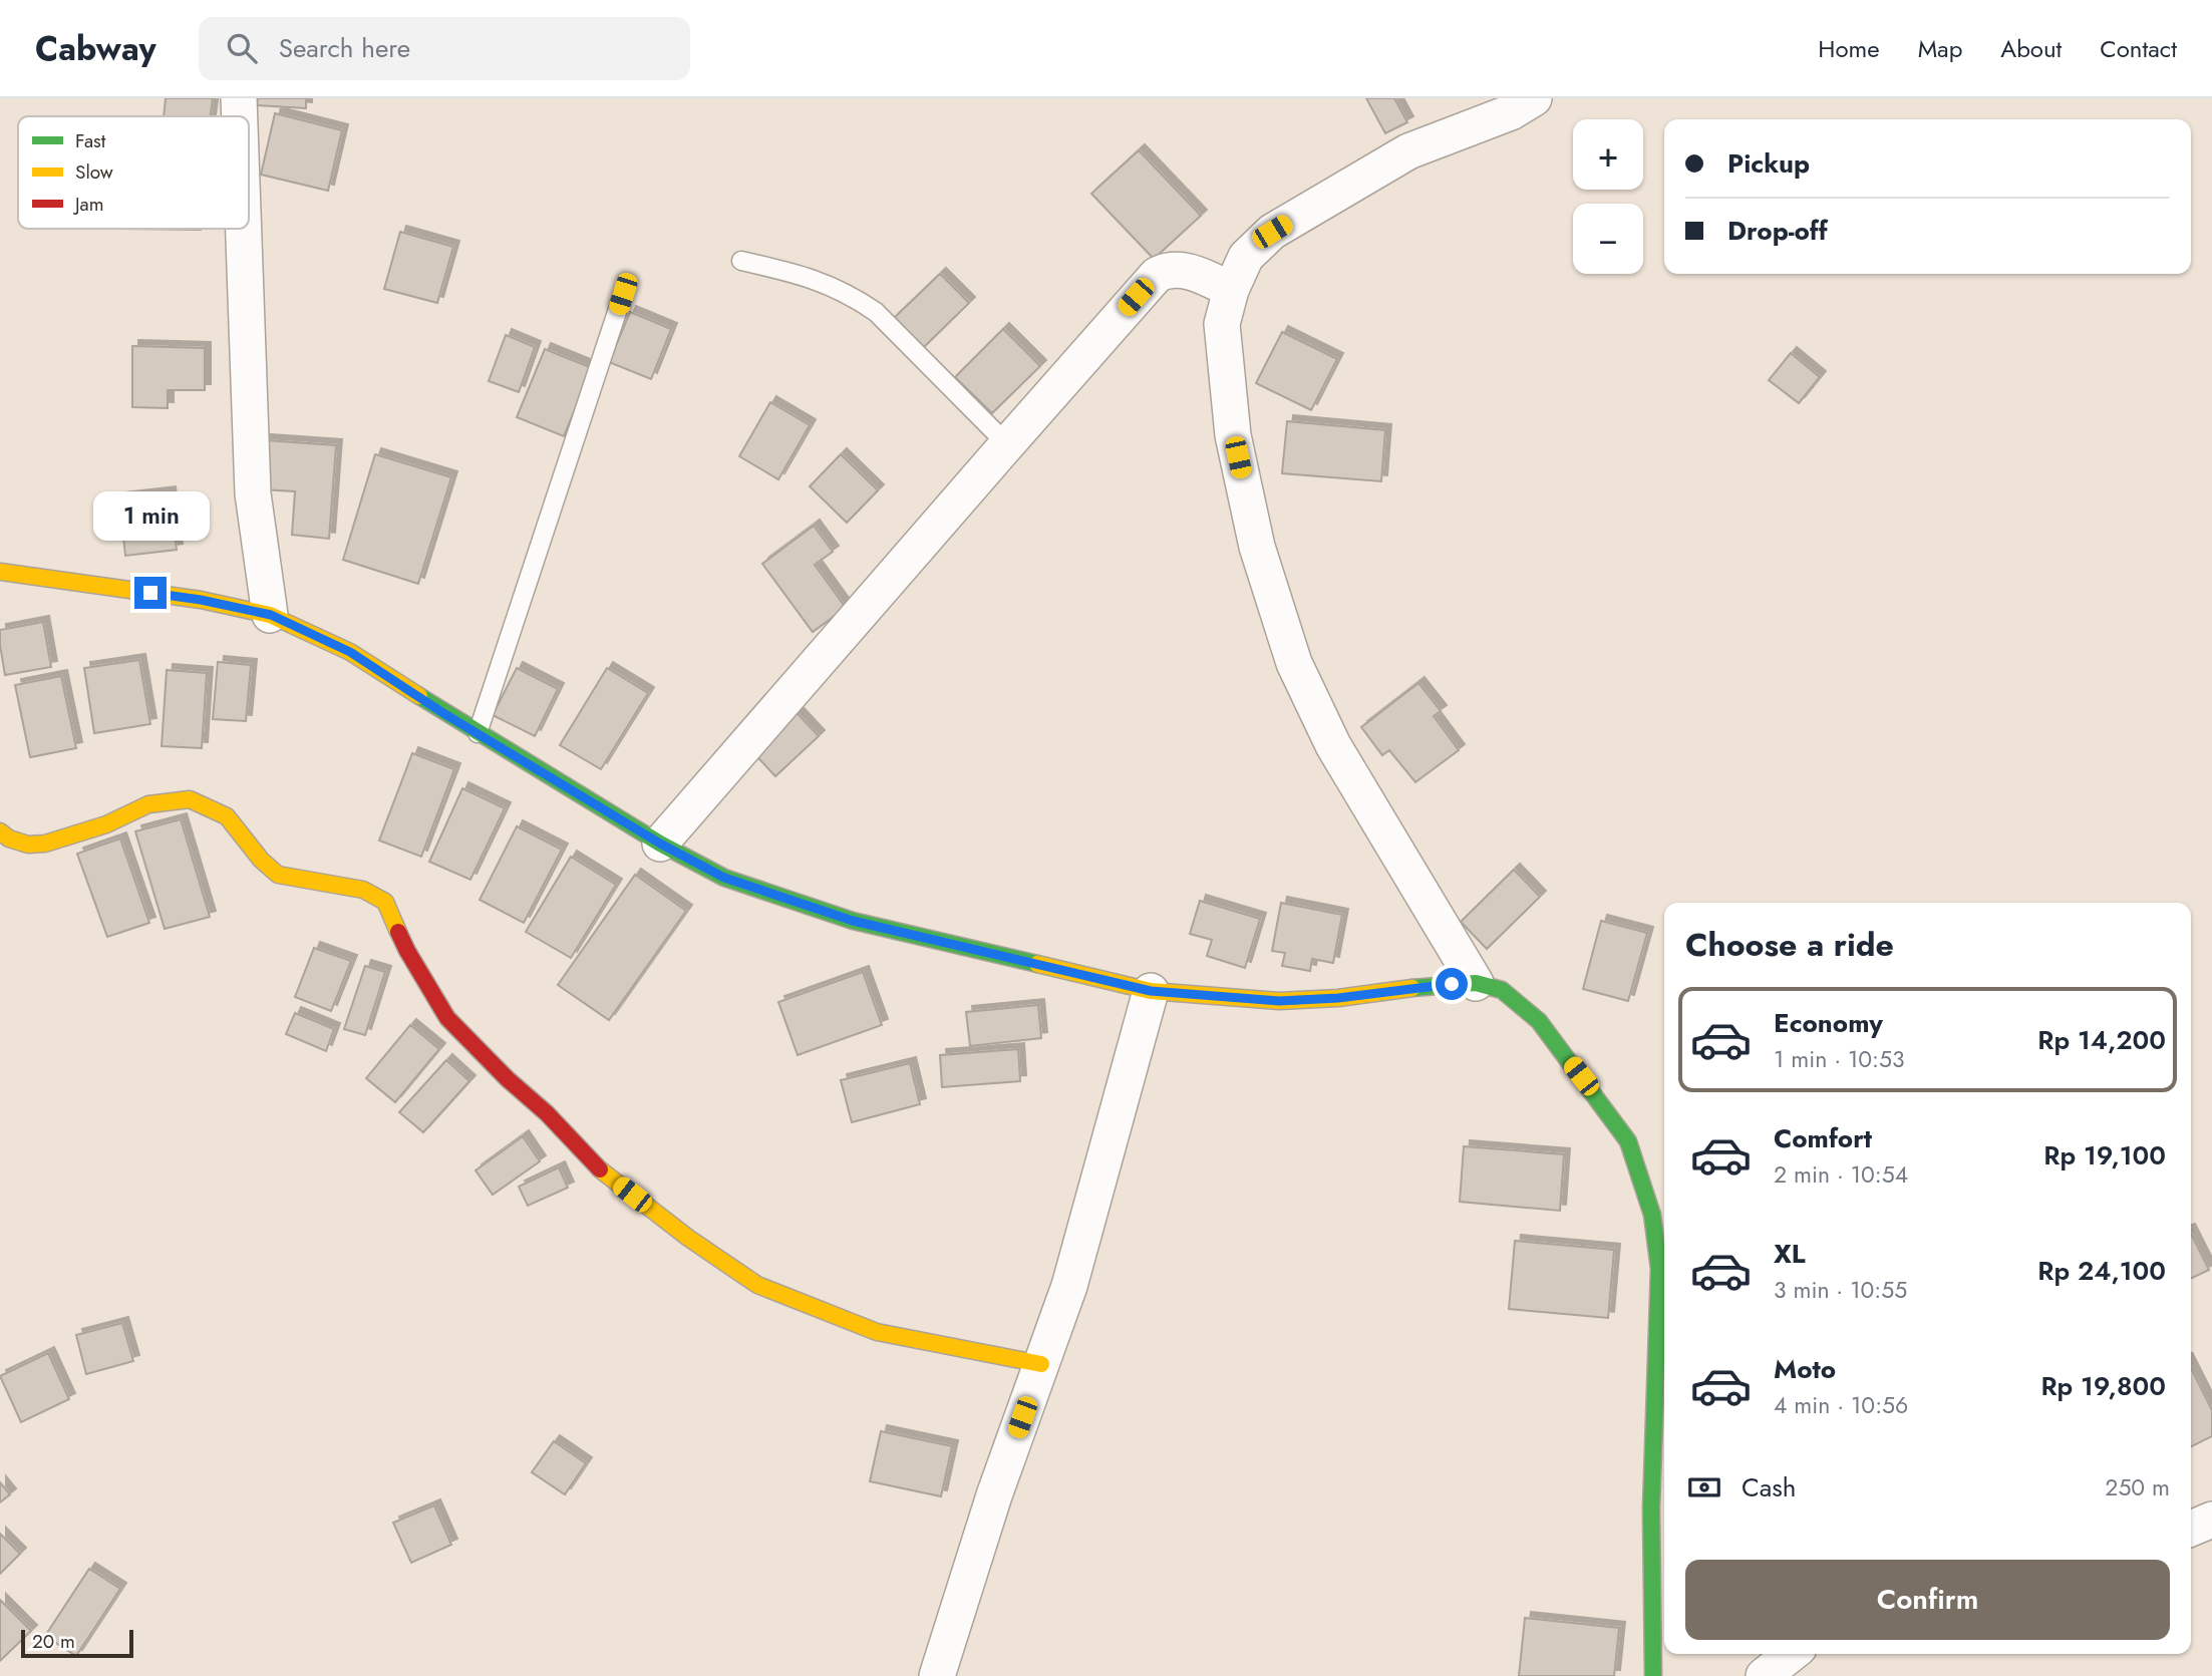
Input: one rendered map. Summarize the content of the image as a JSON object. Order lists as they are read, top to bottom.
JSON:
{
  "legend": ["Fast", "Slow", "Jam"],
  "scale_bar": "20 m",
  "page": {
    "header": "Cabway",
    "search": "Search here",
    "nav": [
      "Home",
      "Map",
      "About",
      "Contact"
    ],
    "map_buttons": ["+", "−"],
    "banner": ["Pickup", "Drop-off"],
    "bubble": "1 min",
    "heading": "Choose a ride",
    "list": [
      {
        "name": "Economy",
        "note": "1 min · 10:53",
        "value": "Rp 14,200"
      },
      {
        "name": "Comfort",
        "note": "2 min · 10:54",
        "value": "Rp 19,100"
      },
      {
        "name": "XL",
        "note": "3 min · 10:55",
        "value": "Rp 24,100"
      },
      {
        "name": "Moto",
        "note": "4 min · 10:56",
        "value": "Rp 19,800"
      }
    ],
    "pay": ["Cash", "250 m"],
    "buttons": "Confirm",
    "scale": "20 m"
  }
}
